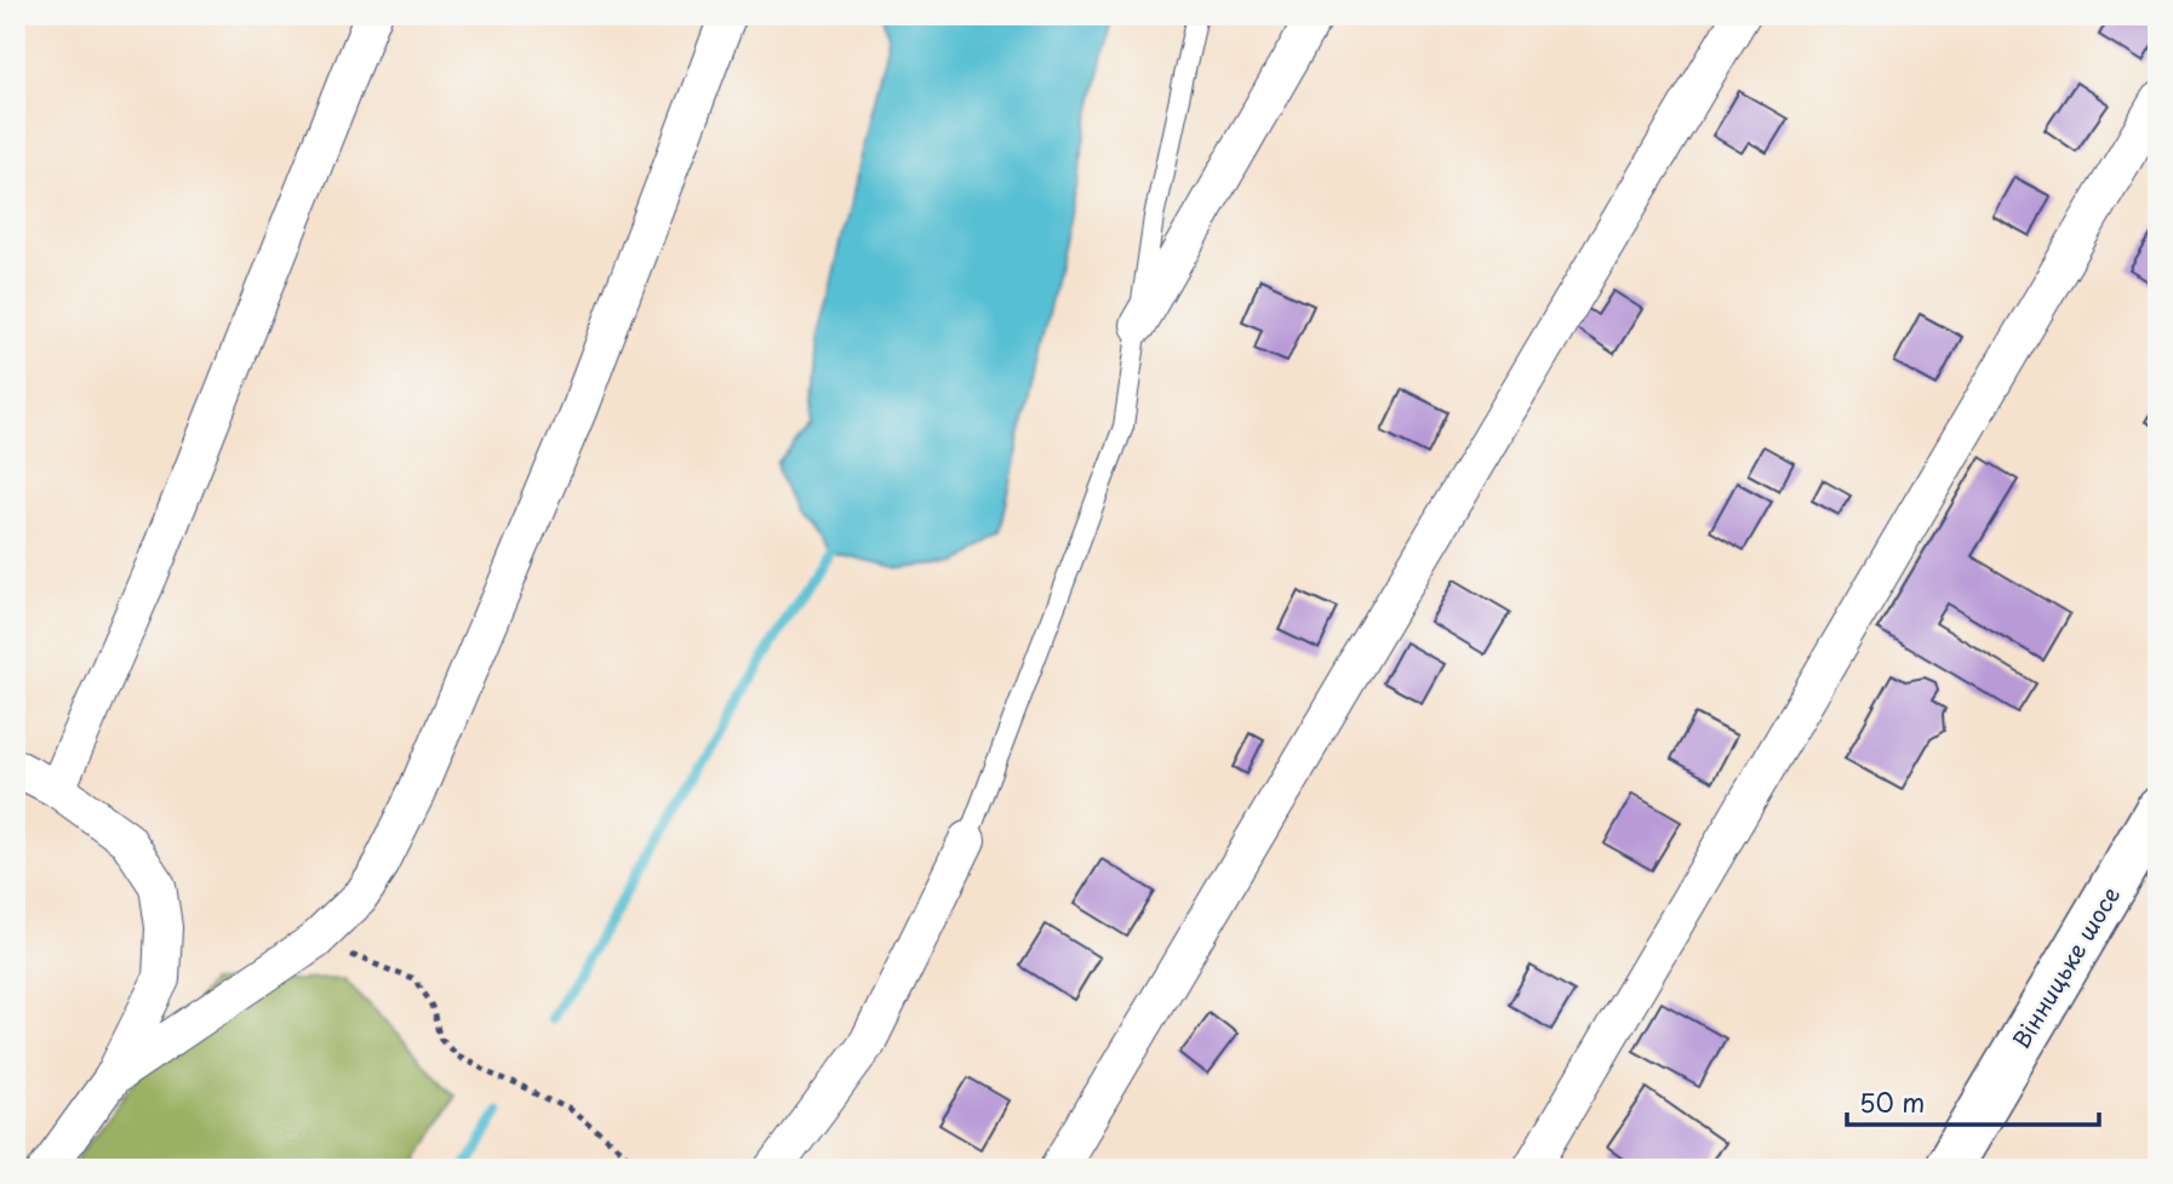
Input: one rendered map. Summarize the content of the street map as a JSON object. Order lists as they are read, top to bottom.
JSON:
{
  "streets": {
    "main road": ["Вінницьке шосе"]
  },
  "scale_bar": "50 m"
}
